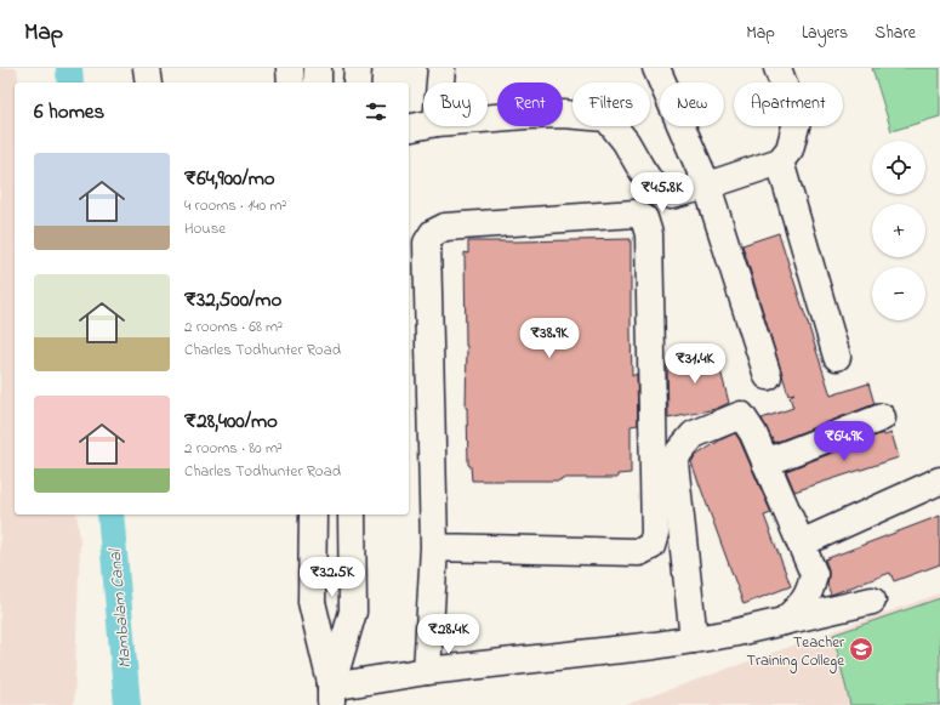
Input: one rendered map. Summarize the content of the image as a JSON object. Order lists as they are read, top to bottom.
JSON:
{
  "water": ["Mambalam Canal"],
  "places": {
    "school or university": ["Teacher Training College"]
  },
  "page": {
    "header": "Map",
    "nav": ["Map", "Layers", "Share"],
    "chip": [
      "Buy",
      "Rent",
      "Filters",
      "New",
      "Apartment"
    ],
    "heading": "6 homes",
    "map_buttons": ["+", "−"],
    "list": [
      {
        "name": "₹64,900/mo",
        "note": "4 rooms · 140 m² · House"
      },
      {
        "name": "₹32,500/mo",
        "note": "2 rooms · 68 m² · Charles Todhunter Road"
      },
      {
        "name": "₹28,400/mo",
        "note": "2 rooms · 80 m² · Charles Todhunter Road"
      }
    ],
    "price": [
      "₹45.8K",
      "₹38.9K",
      "₹31.4K",
      "₹64.9K",
      "₹32.5K",
      "₹28.4K"
    ]
  }
}
